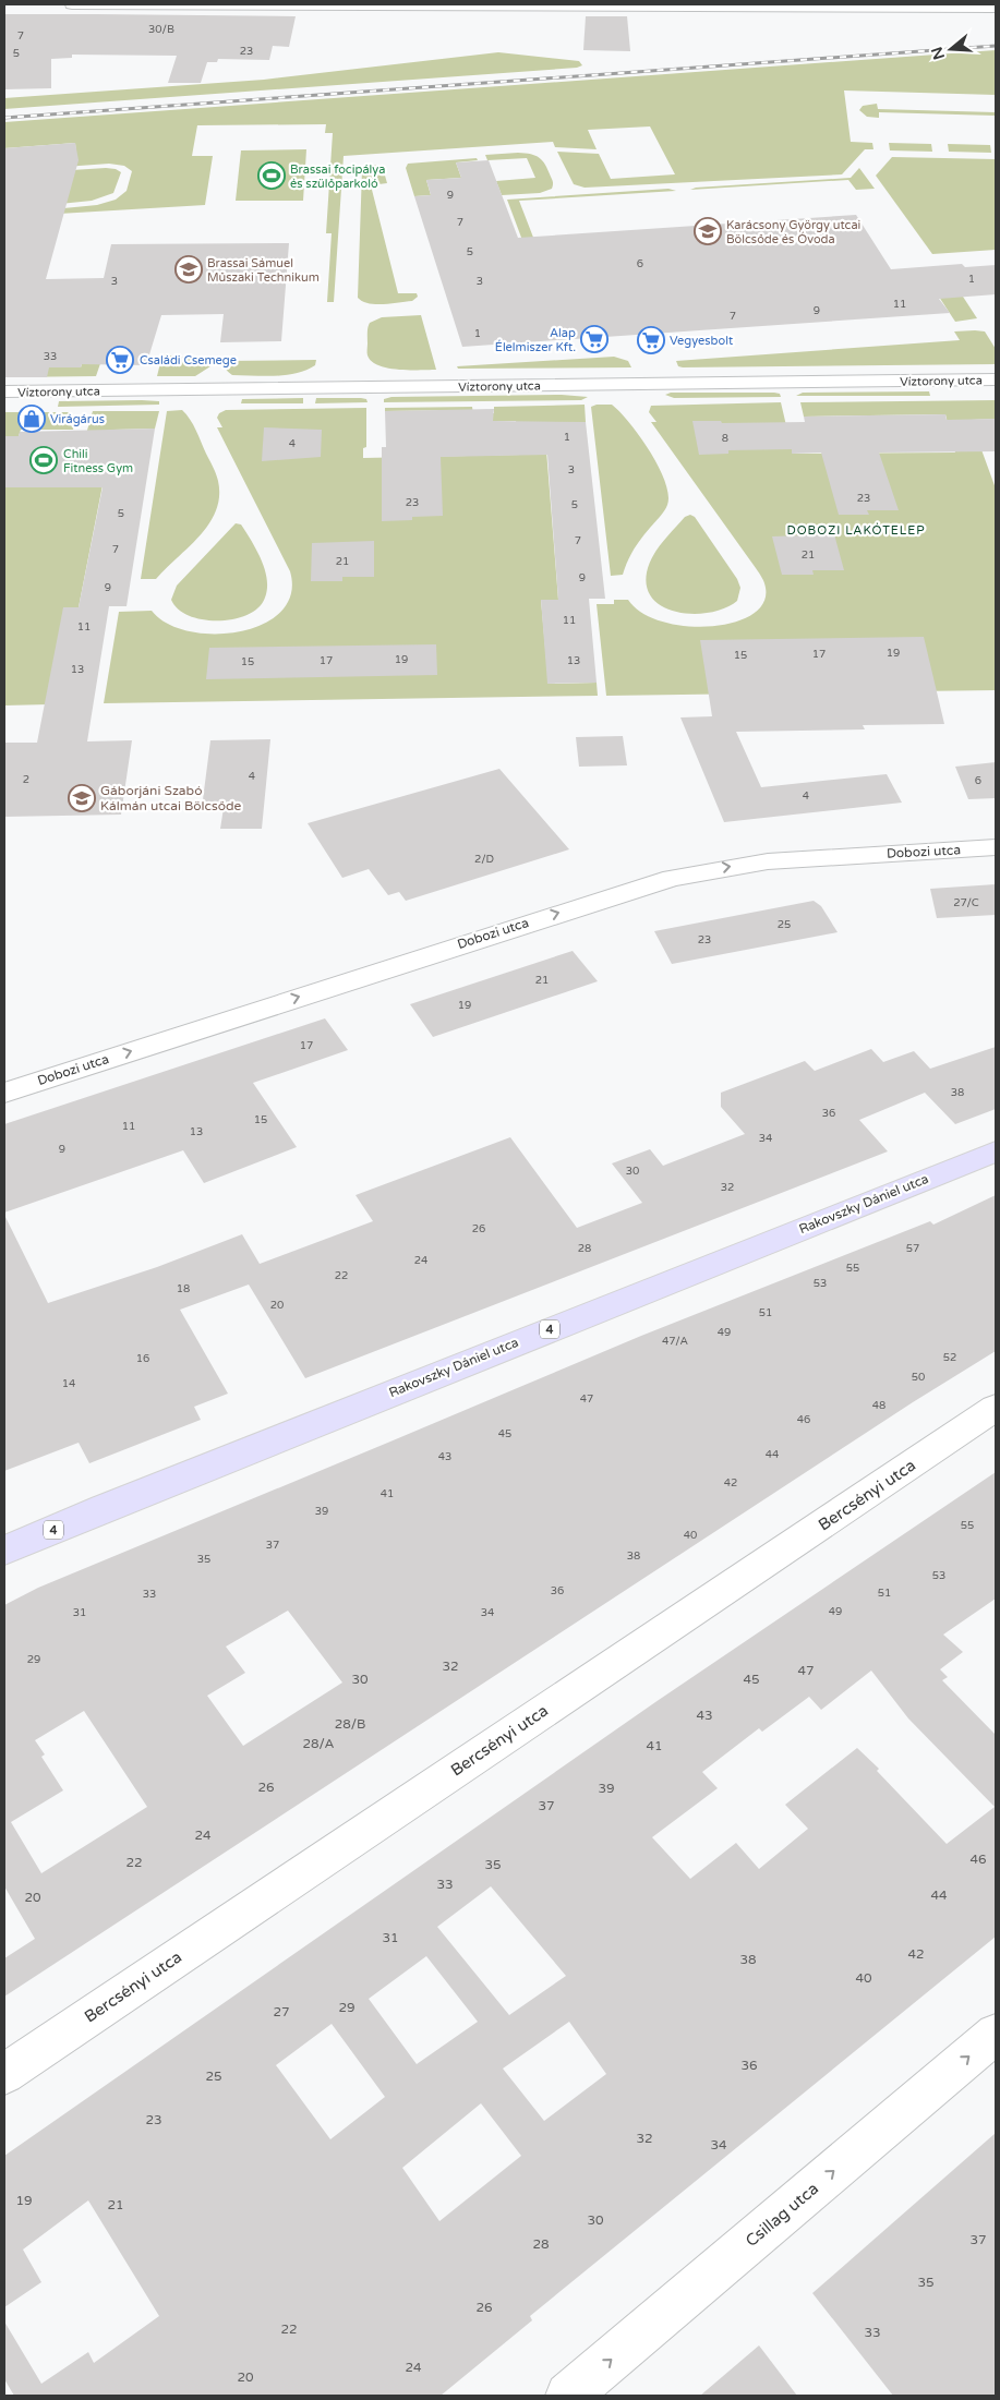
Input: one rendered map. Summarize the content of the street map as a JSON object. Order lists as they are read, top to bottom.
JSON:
{
  "streets": {
    "main road": ["Rakovszky Dániel utca", "4"],
    "street": [
      "Víztorony utca",
      "Dobozi utca",
      "Bercsényi utca",
      "Csillag utca"
    ]
  },
  "one_way": ["Dobozi utca", "Csillag utca"],
  "districts": ["DOBOZI LAKÓTELEP"],
  "places": {
    "sports": ["Brassai focipálya és szülőparkoló", "Chili Fitness Gym"],
    "school or university": ["Karácsony György utcai Bölcsőde és Óvoda", "Brassai Sámuel Műszaki Technikum", "Gáborjáni Szabó Kálmán utcai Bölcsőde"],
    "supermarket": ["Alap Élelmiszer Kft.", "Vegyesbolt", "Családi Csemege"],
    "shop": ["Virágárus"]
  },
  "house_numbers": [
    "30/B",
    "7",
    "23",
    "5",
    "9",
    "7",
    "5",
    "6",
    "1",
    "3",
    "3",
    "11",
    "9",
    "7",
    "1",
    "33",
    "1",
    "8",
    "4",
    "3",
    "23",
    "23",
    "5",
    "5",
    "7",
    "7",
    "21",
    "21",
    "9",
    "9",
    "11",
    "11",
    "19",
    "17",
    "15",
    "19",
    "17",
    "13",
    "15",
    "13",
    "4",
    "2",
    "6",
    "4",
    "2/D",
    "27/C",
    "25",
    "23",
    "21",
    "19",
    "17",
    "38",
    "36",
    "15",
    "11",
    "13",
    "34",
    "9",
    "30",
    "32",
    "26",
    "28",
    "57",
    "24",
    "55",
    "22",
    "53",
    "18",
    "20",
    "51",
    "49",
    "47/A",
    "52",
    "16",
    "50",
    "14",
    "47",
    "48",
    "46",
    "45",
    "44",
    "43",
    "42",
    "41",
    "39",
    "55",
    "40",
    "37",
    "38",
    "35",
    "53",
    "36",
    "51",
    "33",
    "49",
    "31",
    "34",
    "29",
    "32",
    "47",
    "30",
    "45",
    "43",
    "28/B",
    "28/A",
    "41",
    "26",
    "39",
    "37",
    "24",
    "46",
    "22",
    "35",
    "33",
    "44",
    "20",
    "31",
    "42",
    "38",
    "40",
    "29",
    "27",
    "36",
    "25",
    "23",
    "32",
    "34",
    "19",
    "21",
    "30",
    "37",
    "28",
    "35",
    "26",
    "22",
    "33",
    "24",
    "20"
  ],
  "north": "left"
}
